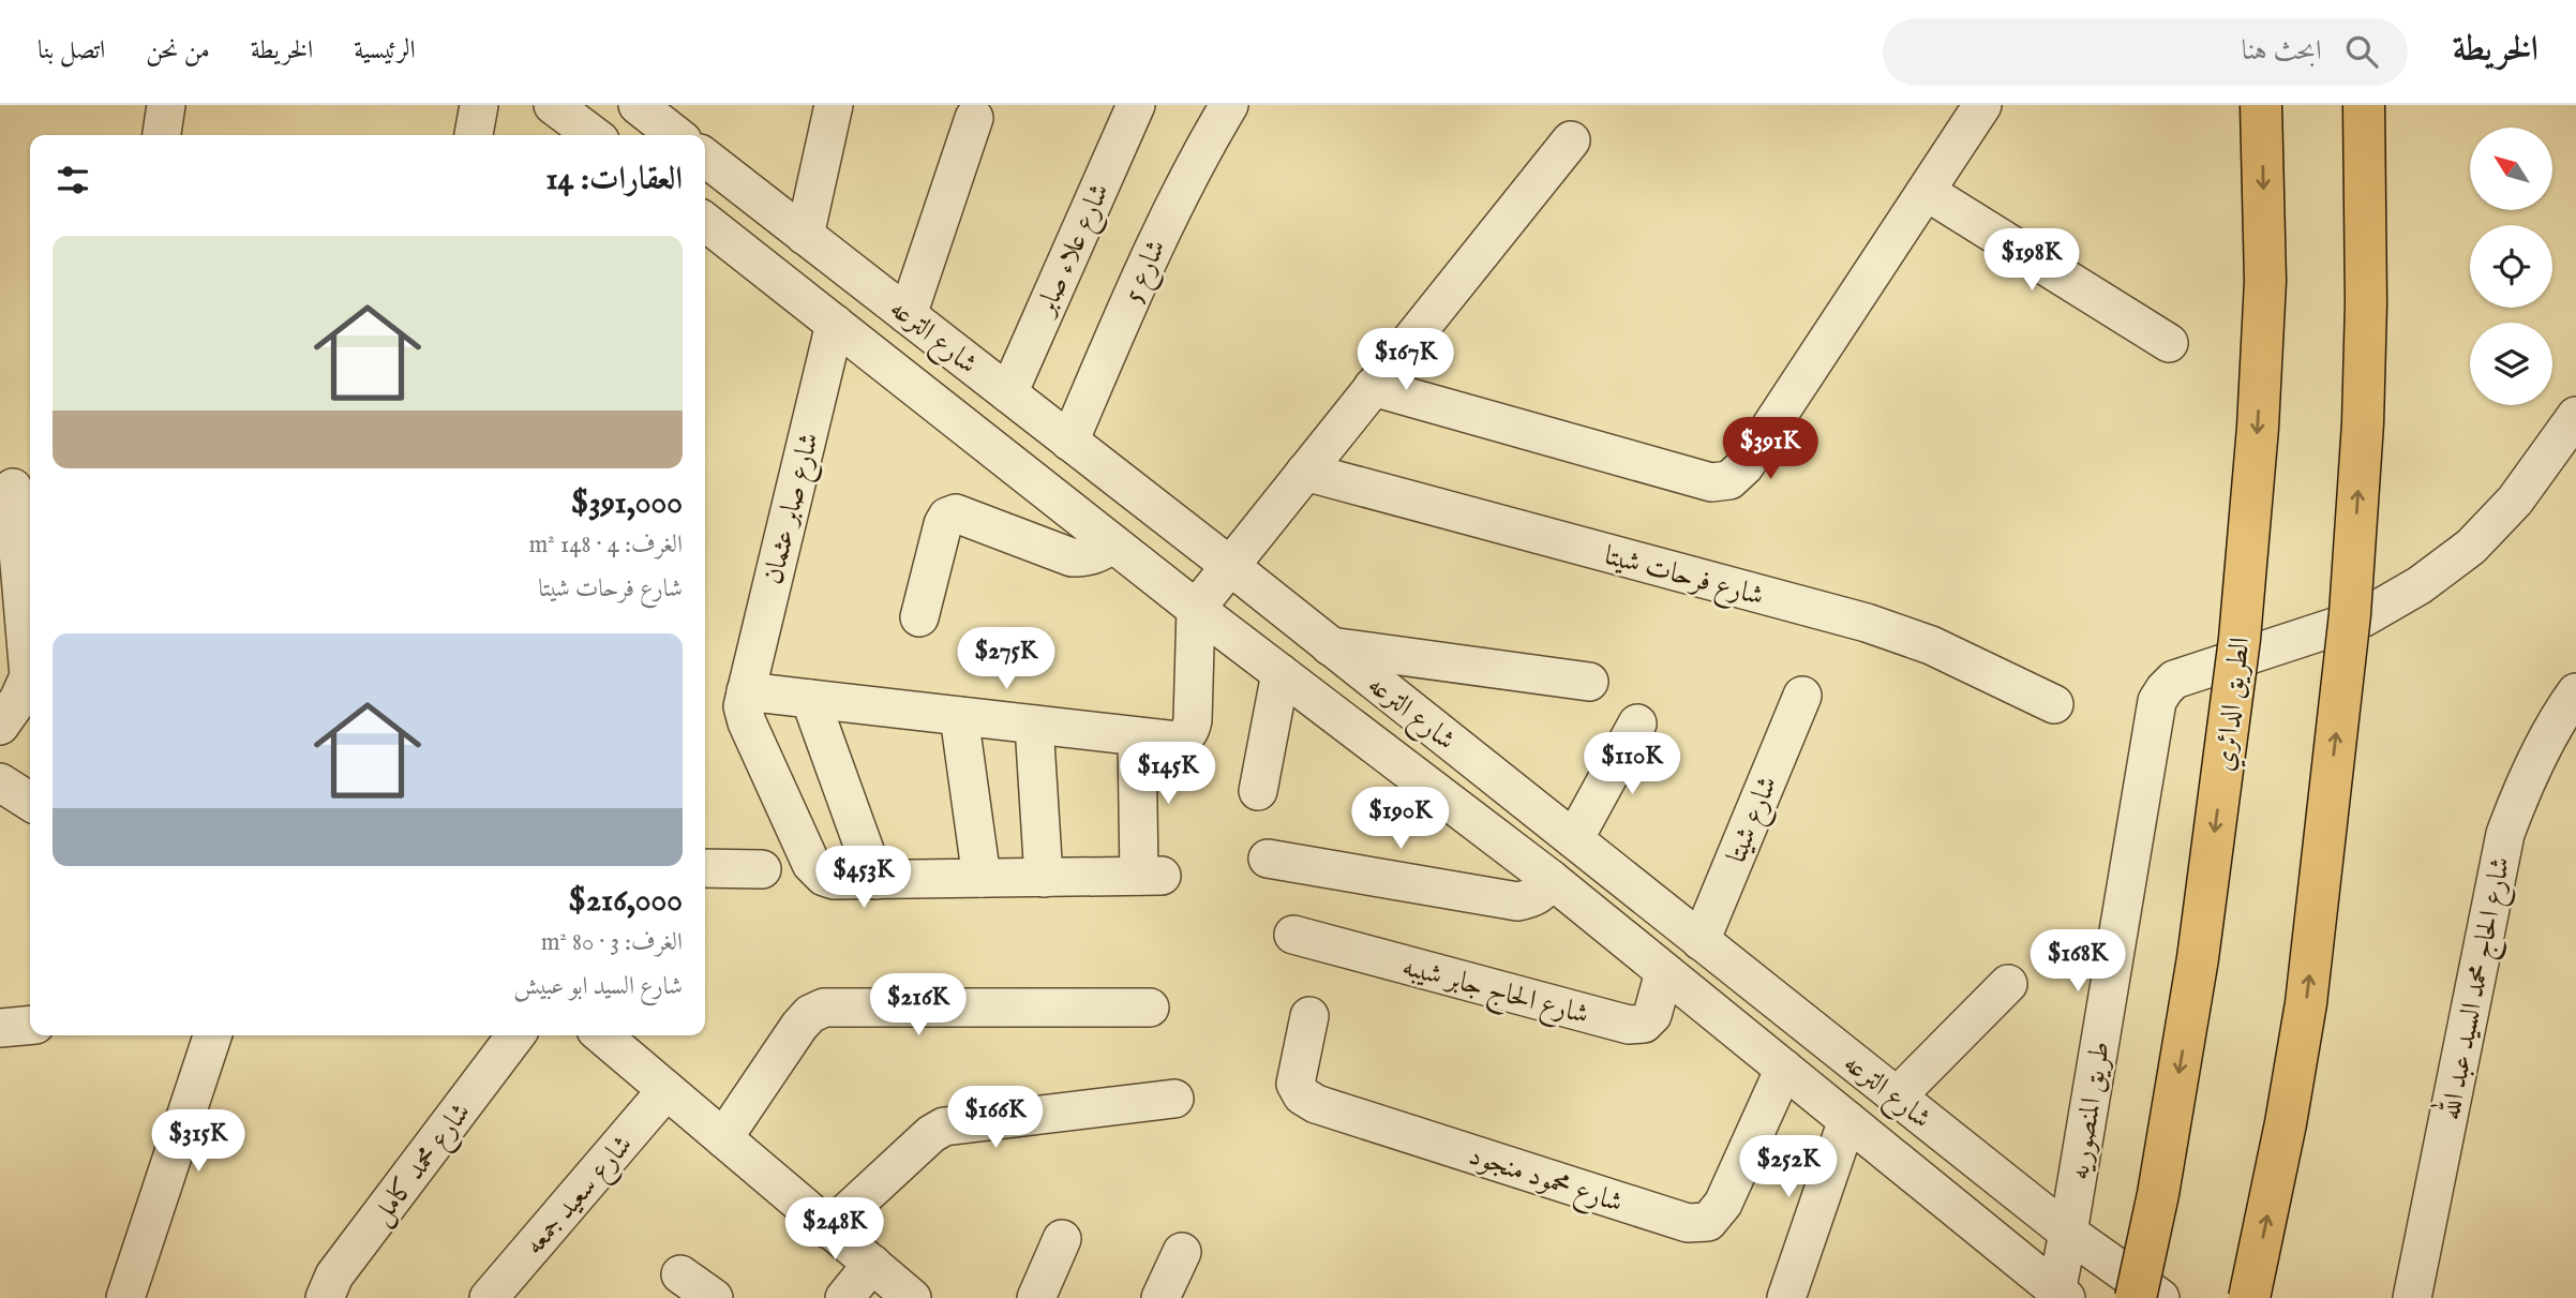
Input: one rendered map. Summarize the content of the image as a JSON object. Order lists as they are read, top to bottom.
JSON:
{
  "streets": {
    "highway": ["الطريق الدائري"],
    "street": [
      "شارع علاء صابر",
      "شارع 5",
      "شارع الترعه",
      "شارع صابر عثمان",
      "شارع فرحات شيتا",
      "شارع شيتا",
      "شارع الحاج محمد السيد عبد الله",
      "شارع الحاج جابر شيبه",
      "طريق المنصوريه",
      "شارع محمد كامل",
      "شارع محمود منجود",
      "شارع سعيد جمعه"
    ]
  },
  "crossings": [
    ["شارع علاء صابر", "شارع الترعه"],
    ["شارع 5", "شارع الترعه"],
    ["شارع الترعه", "شارع صابر عثمان"],
    ["شارع الترعه", "شارع شيتا"],
    ["شارع الترعه", "شارع الحاج جابر شيبه"],
    ["شارع الترعه", "طريق المنصوريه"],
    ["شارع الترعه", "شارع محمود منجود"]
  ],
  "north": "top left",
  "page": {
    "header": "الخريطة",
    "search": "ابحث هنا",
    "nav": [
      "الرئيسية",
      "الخريطة",
      "من نحن",
      "اتصل بنا"
    ],
    "heading": "العقارات: 14",
    "list": [
      {
        "name": "$391,000",
        "note": "الغرف: 4 · 148 m² · شارع فرحات شيتا"
      },
      {
        "name": "$216,000",
        "note": "الغرف: 3 · 80 m² · شارع السيد ابو عبيش"
      }
    ],
    "price": [
      "$198K",
      "$167K",
      "$391K",
      "$275K",
      "$110K",
      "$145K",
      "$190K",
      "$453K",
      "$168K",
      "$216K",
      "$166K",
      "$315K",
      "$252K",
      "$248K"
    ]
  }
}
